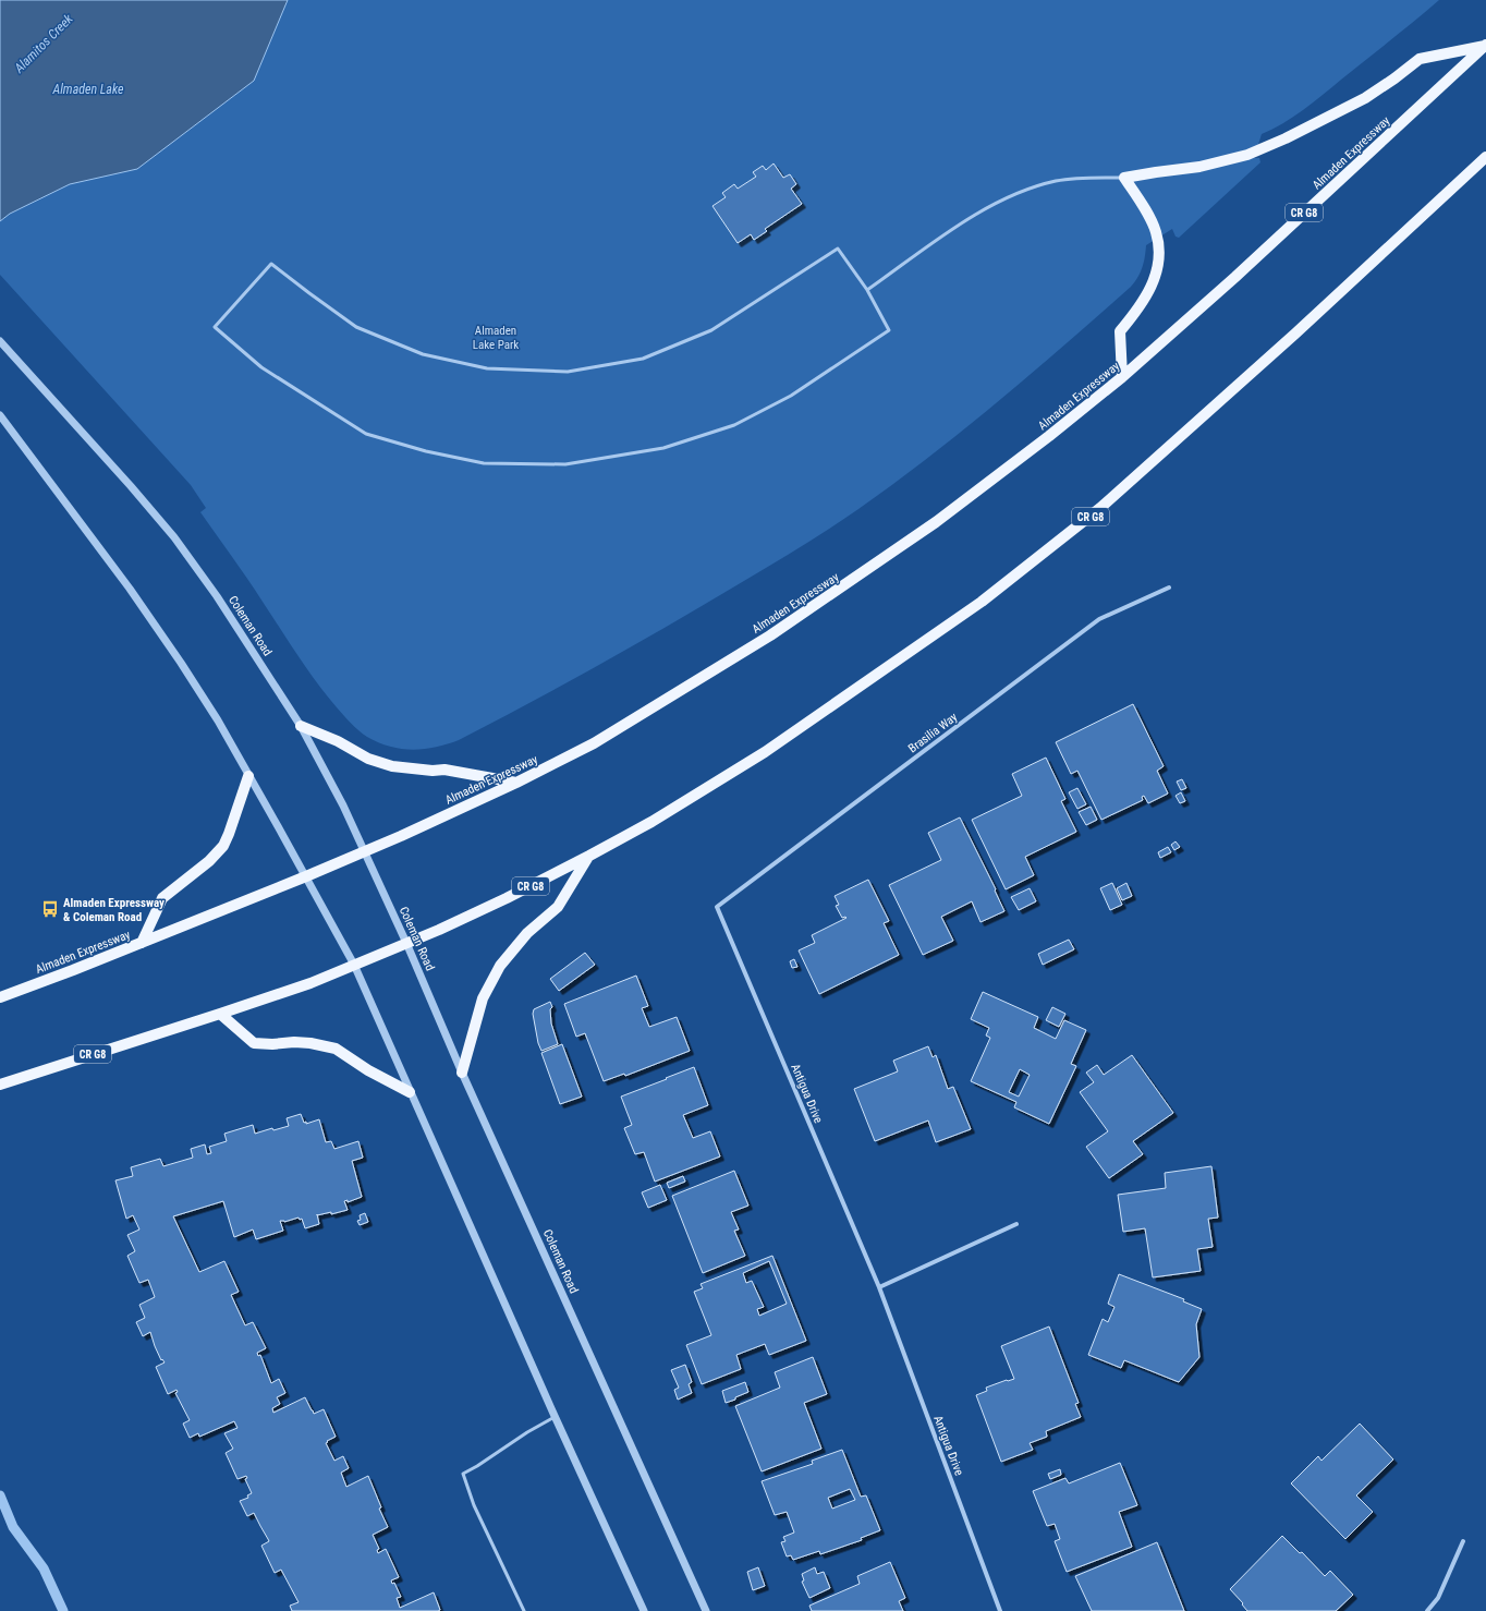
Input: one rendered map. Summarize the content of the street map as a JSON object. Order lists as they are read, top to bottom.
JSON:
{
  "streets": {
    "main road": ["Almaden Expressway", "CR G8"],
    "street": ["Coleman Road", "Brasilia Way", "Antigua Drive"]
  },
  "crossings": [
    ["Almaden Expressway", "Coleman Road"],
    ["CR G8", "Coleman Road"],
    ["Brasilia Way", "Antigua Drive"]
  ],
  "water": ["Alamitos Creek", "Almaden Lake"],
  "parks": ["Almaden Lake Park"],
  "places": {
    "bus stop": ["Almaden Expressway & Coleman Road"]
  }
}
